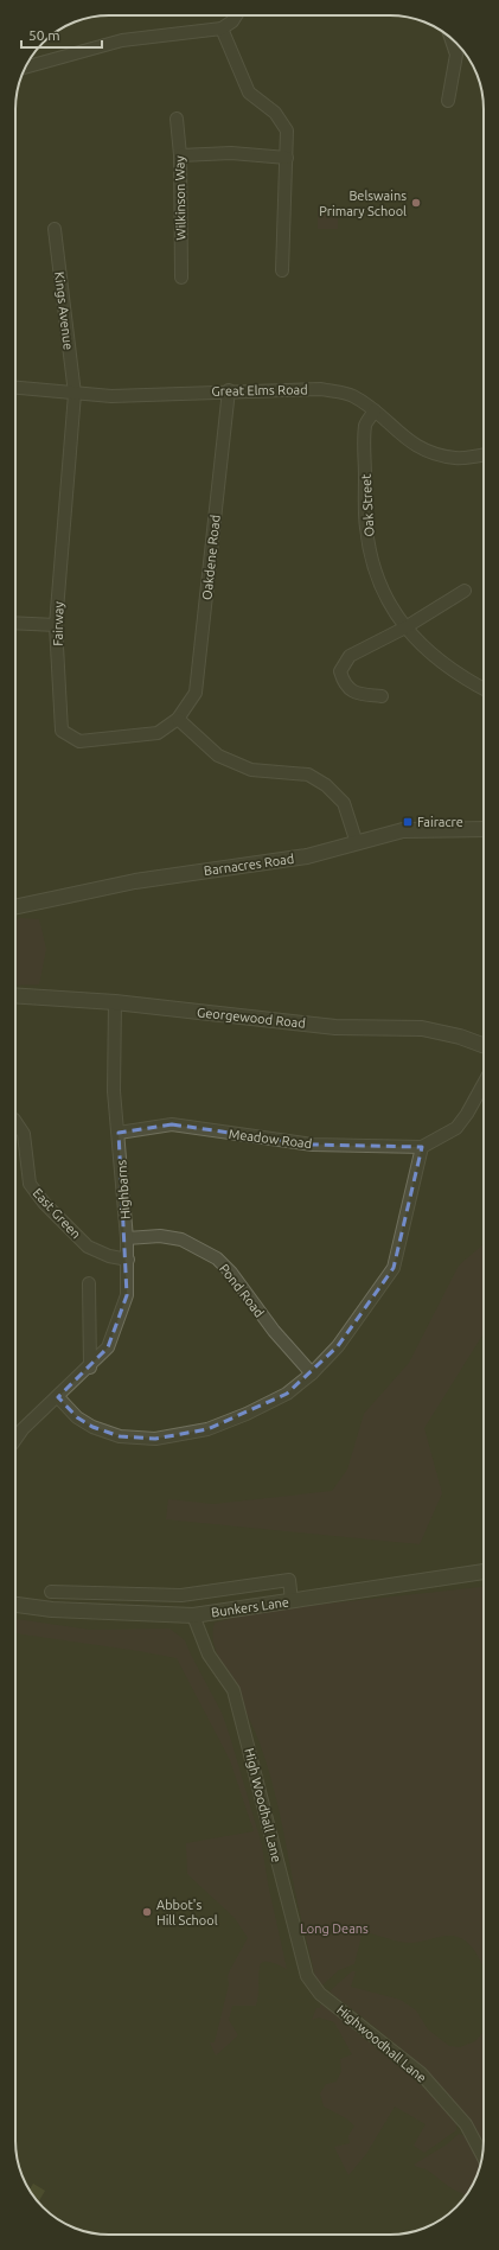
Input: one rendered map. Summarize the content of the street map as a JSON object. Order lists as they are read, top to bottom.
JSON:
{
  "streets": {
    "street": [
      "Wilkinson Way",
      "Kings Avenue",
      "Great Elms Road",
      "Oak Street",
      "Oakdene Road",
      "Fairway",
      "Barnacres Road",
      "Georgewood Road",
      "Meadow Road",
      "Highbarns",
      "East Green",
      "Pond Road",
      "Bunkers Lane",
      "High Woodhall Lane",
      "Highwoodhall Lane"
    ]
  },
  "crossings": [
    ["Kings Avenue", "Great Elms Road"],
    ["Kings Avenue", "Fairway"],
    ["Great Elms Road", "Oak Street"],
    ["Great Elms Road", "Oakdene Road"],
    ["Great Elms Road", "Fairway"],
    ["Oakdene Road", "Fairway"],
    ["Georgewood Road", "Highbarns"],
    ["Meadow Road", "Highbarns"],
    ["Highbarns", "East Green"],
    ["Highbarns", "Pond Road"],
    ["Bunkers Lane", "High Woodhall Lane"],
    ["High Woodhall Lane", "Highwoodhall Lane"]
  ],
  "parks": ["Long Deans"],
  "places": {
    "other": ["Belswains Primary School", "Abbot's Hill School"],
    "transit": ["Fairacre"]
  },
  "scale_bar": "50 m"
}
